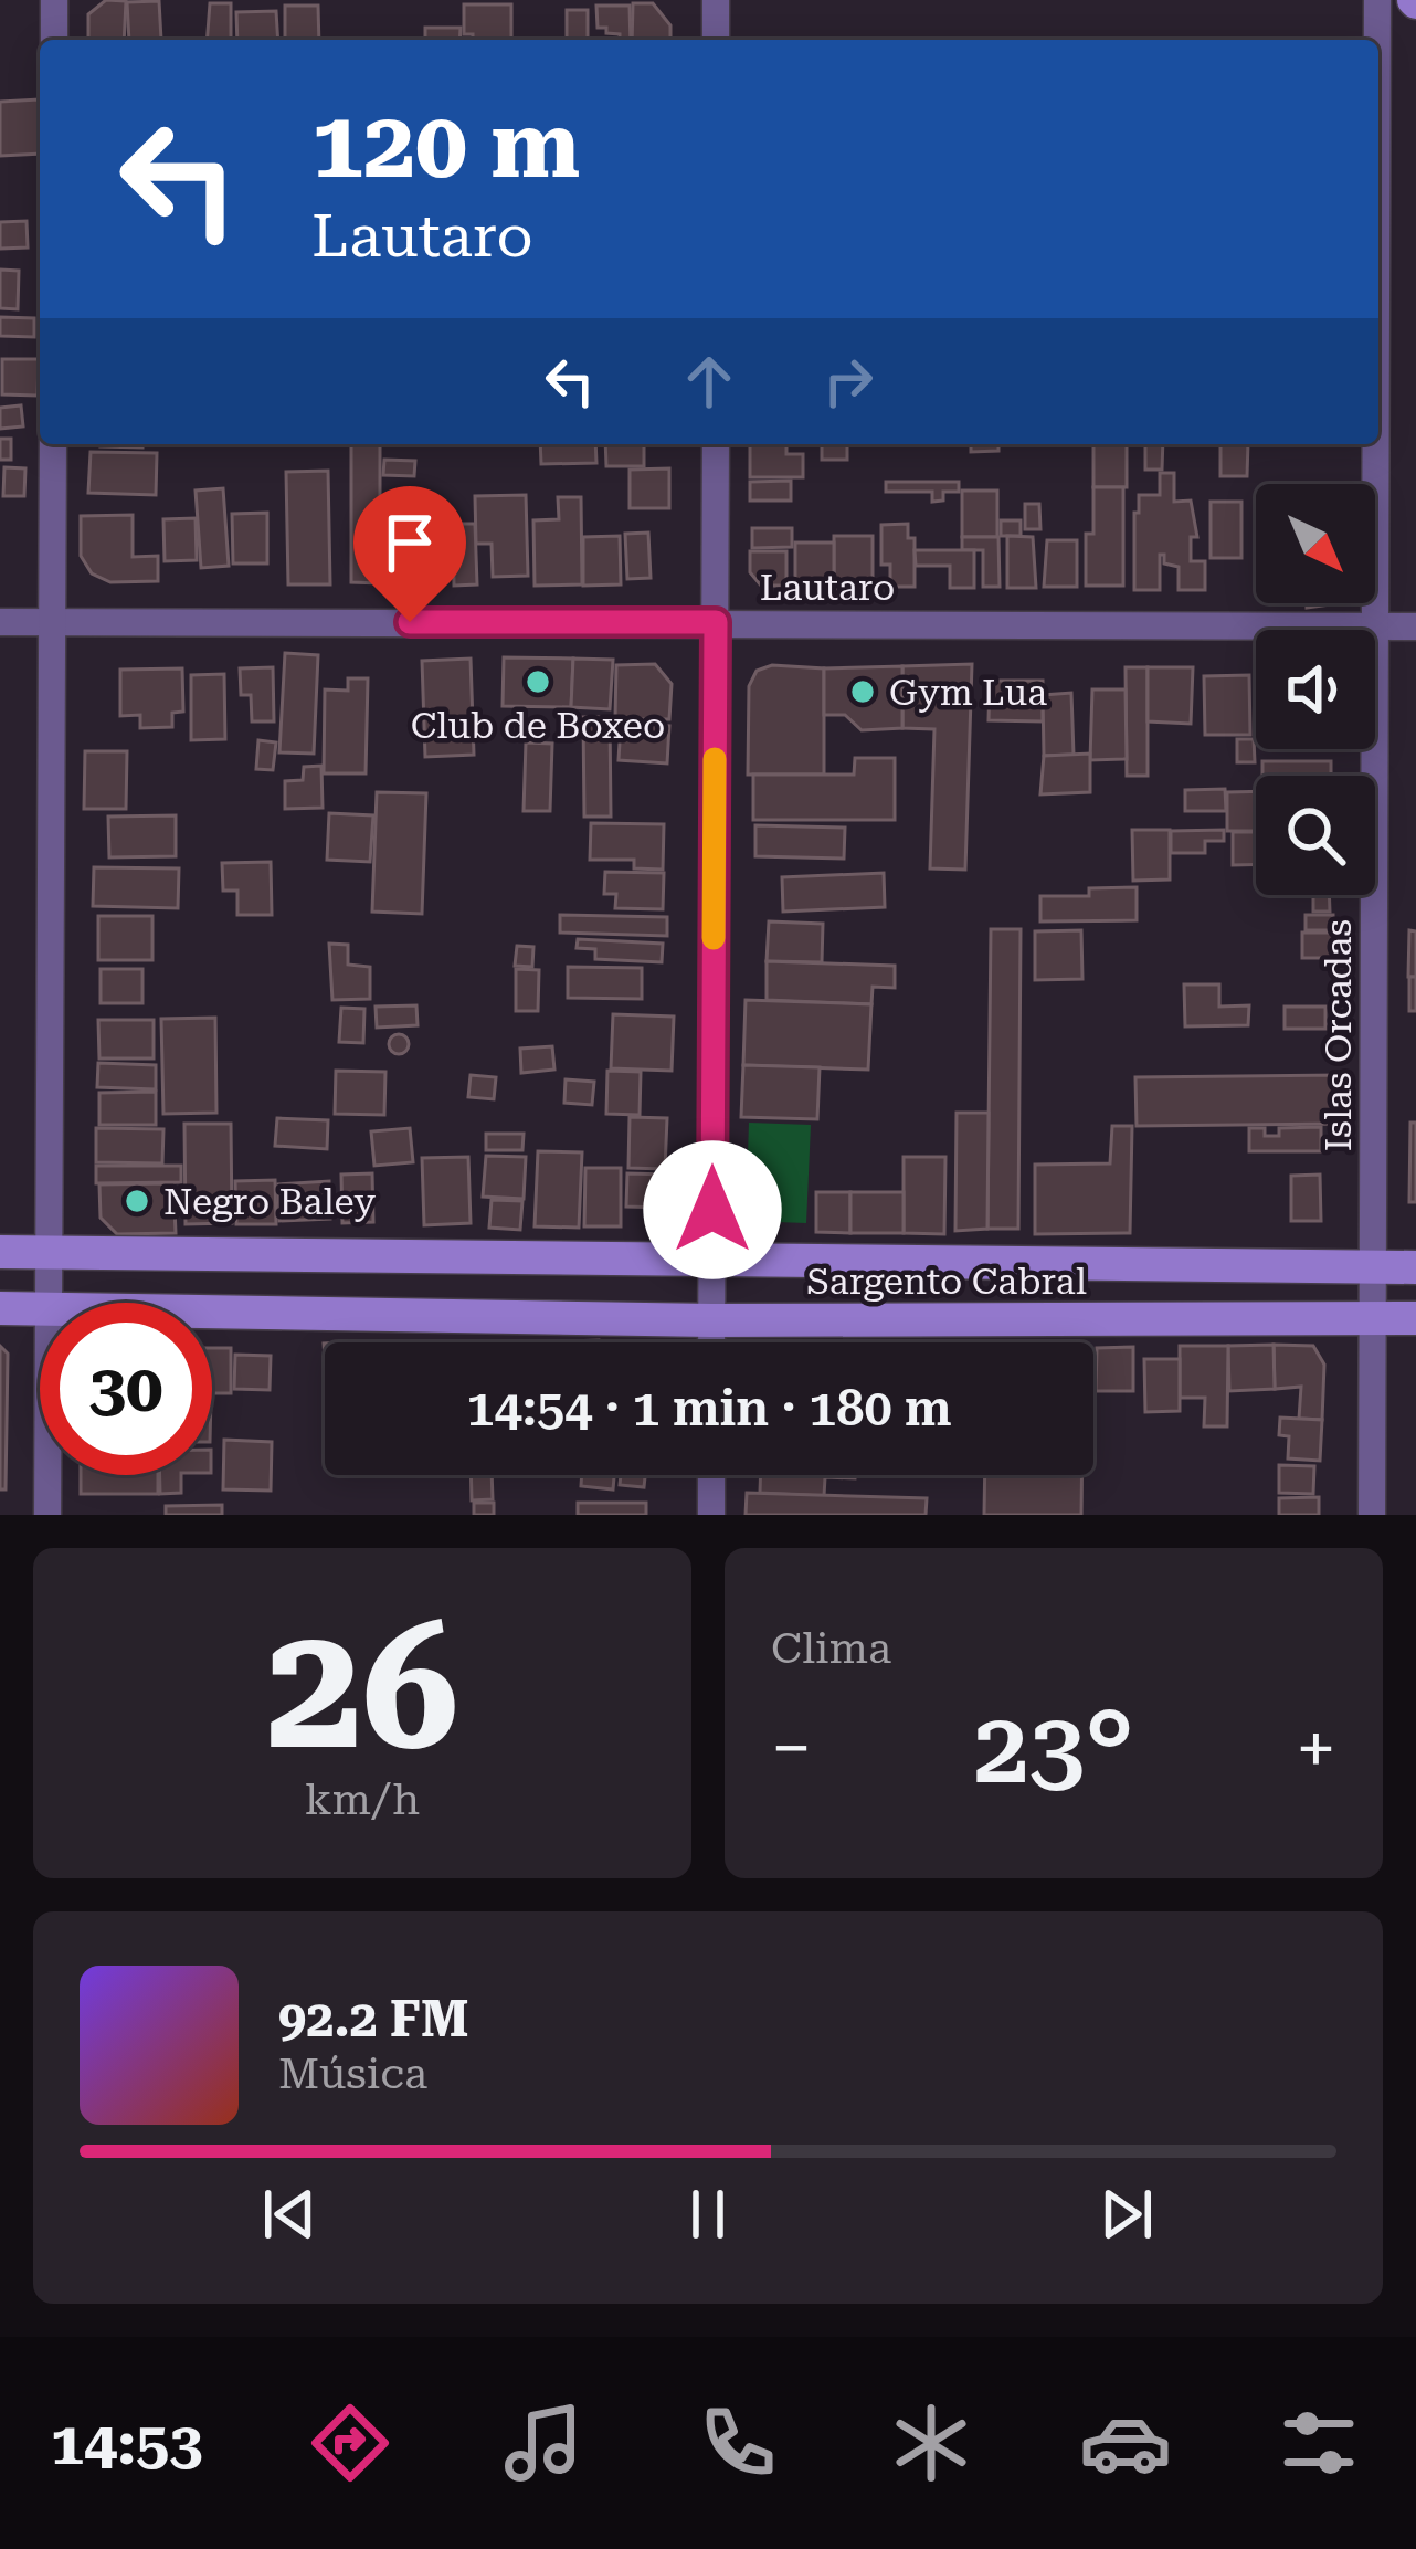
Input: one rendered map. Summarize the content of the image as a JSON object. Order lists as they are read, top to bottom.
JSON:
{
  "streets": {
    "street": ["Lautaro", "Islas Orcadas", "Sargento Cabral"]
  },
  "crossings": [
    ["Lautaro", "Islas Orcadas"],
    ["Islas Orcadas", "Sargento Cabral"]
  ],
  "places": ["Club de Boxeo", "Gym Lua", "Negro Baley"],
  "north": "bottom right",
  "page": {
    "turn": ["120 m", "Lautaro"],
    "limit": "30",
    "trip": "14:54 · 1 min · 180 m",
    "tile": [
      ["26", "km/h"],
      "Clima"
    ],
    "heat": ["−", "23°", "+"],
    "song": ["92.2 FM", "Música"],
    "tabs": "14:53"
  }
}
